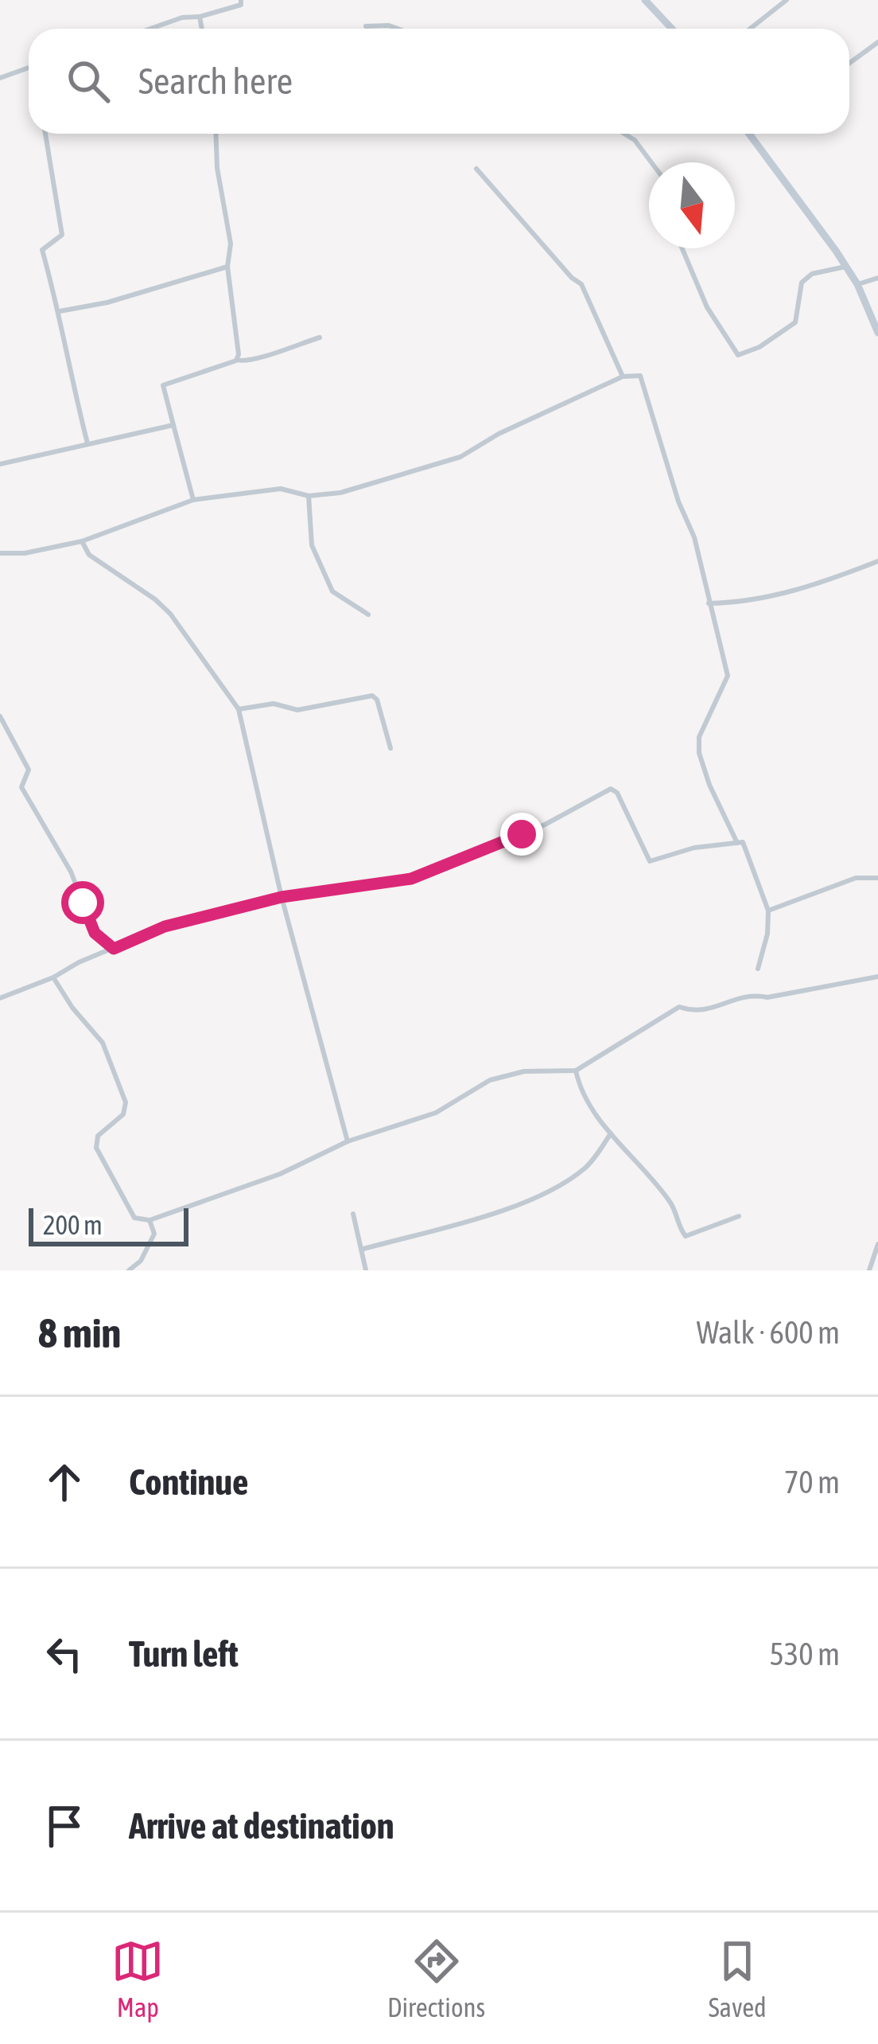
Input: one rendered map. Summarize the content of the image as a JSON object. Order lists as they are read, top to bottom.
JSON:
{
  "scale_bar": "200 m",
  "north": "bottom",
  "page": {
    "search": "Search here",
    "scale": "200 m",
    "heading": ["8 min", "Walk · 600 m"],
    "list": [
      ["Continue", "70 m"],
      ["Turn left", "530 m"],
      "Arrive at destination"
    ],
    "nav": ["Map", "Directions", "Saved"]
  }
}
